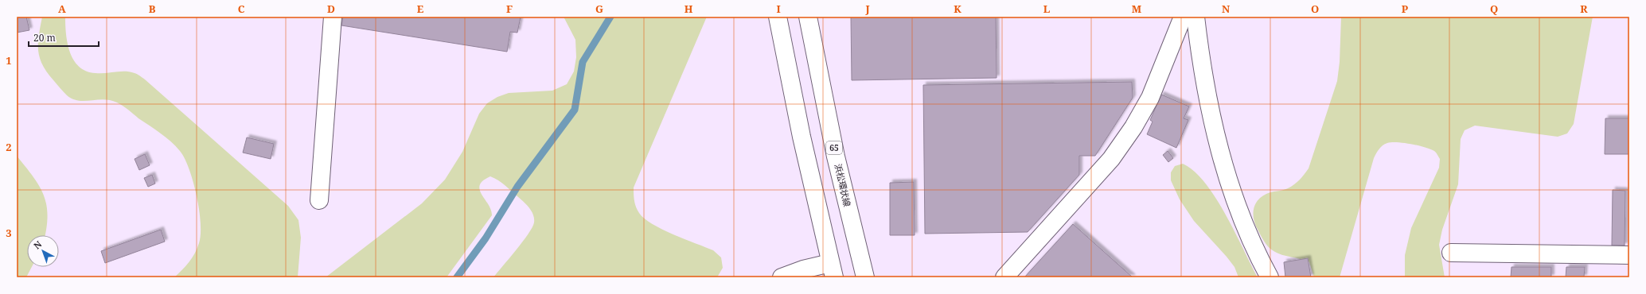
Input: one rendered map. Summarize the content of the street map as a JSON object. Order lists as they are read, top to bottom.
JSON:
{
  "streets": {
    "street": ["65", "浜松環状線"]
  },
  "scale_bar": "20 m",
  "north": "top left",
  "grid": {
    "columns": [
      "A",
      "B",
      "C",
      "D",
      "E",
      "F",
      "G",
      "H",
      "I",
      "J",
      "K",
      "L",
      "M",
      "N",
      "O",
      "P",
      "Q",
      "R"
    ],
    "rows": ["1", "2", "3"]
  }
}
